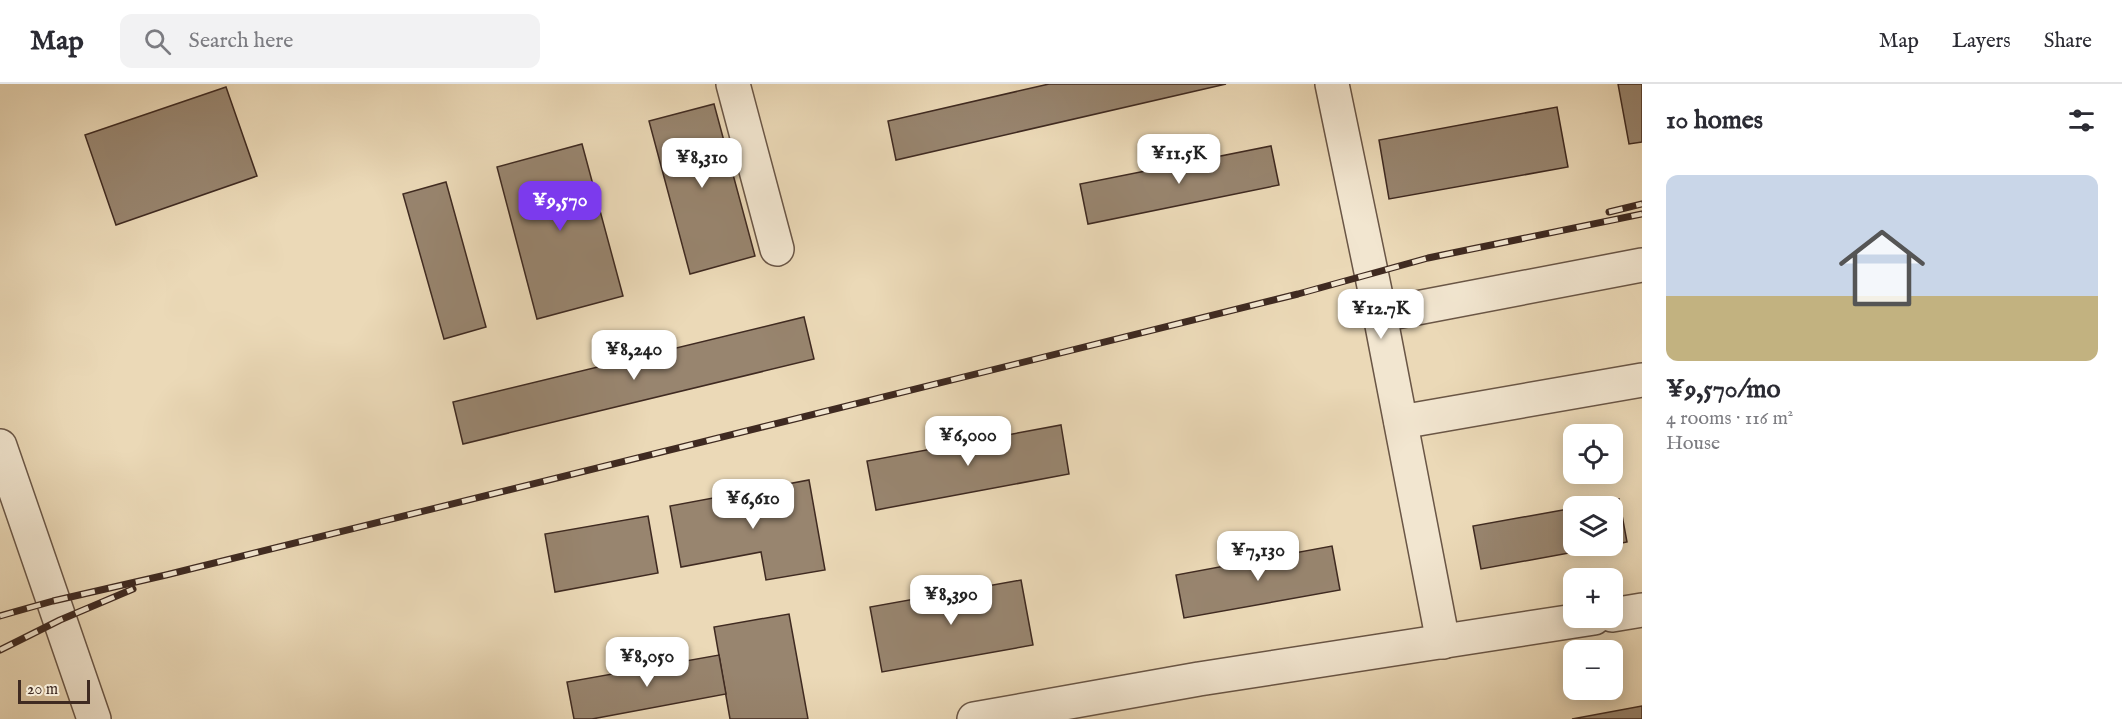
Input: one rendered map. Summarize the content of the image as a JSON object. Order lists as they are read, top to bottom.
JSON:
{
  "scale_bar": "20 m",
  "page": {
    "header": "Map",
    "search": "Search here",
    "nav": ["Map", "Layers", "Share"],
    "heading": "10 homes",
    "price": [
      "¥11.5K",
      "¥8,310",
      "¥9,570",
      "¥12.7K",
      "¥8,240",
      "¥6,000",
      "¥6,610",
      "¥7,130",
      "¥8,390",
      "¥8,050"
    ],
    "list": [
      {
        "name": "¥9,570/mo",
        "note": "4 rooms · 116 m² · House"
      }
    ],
    "map_buttons": ["+", "−"],
    "scale": "20 m"
  }
}
